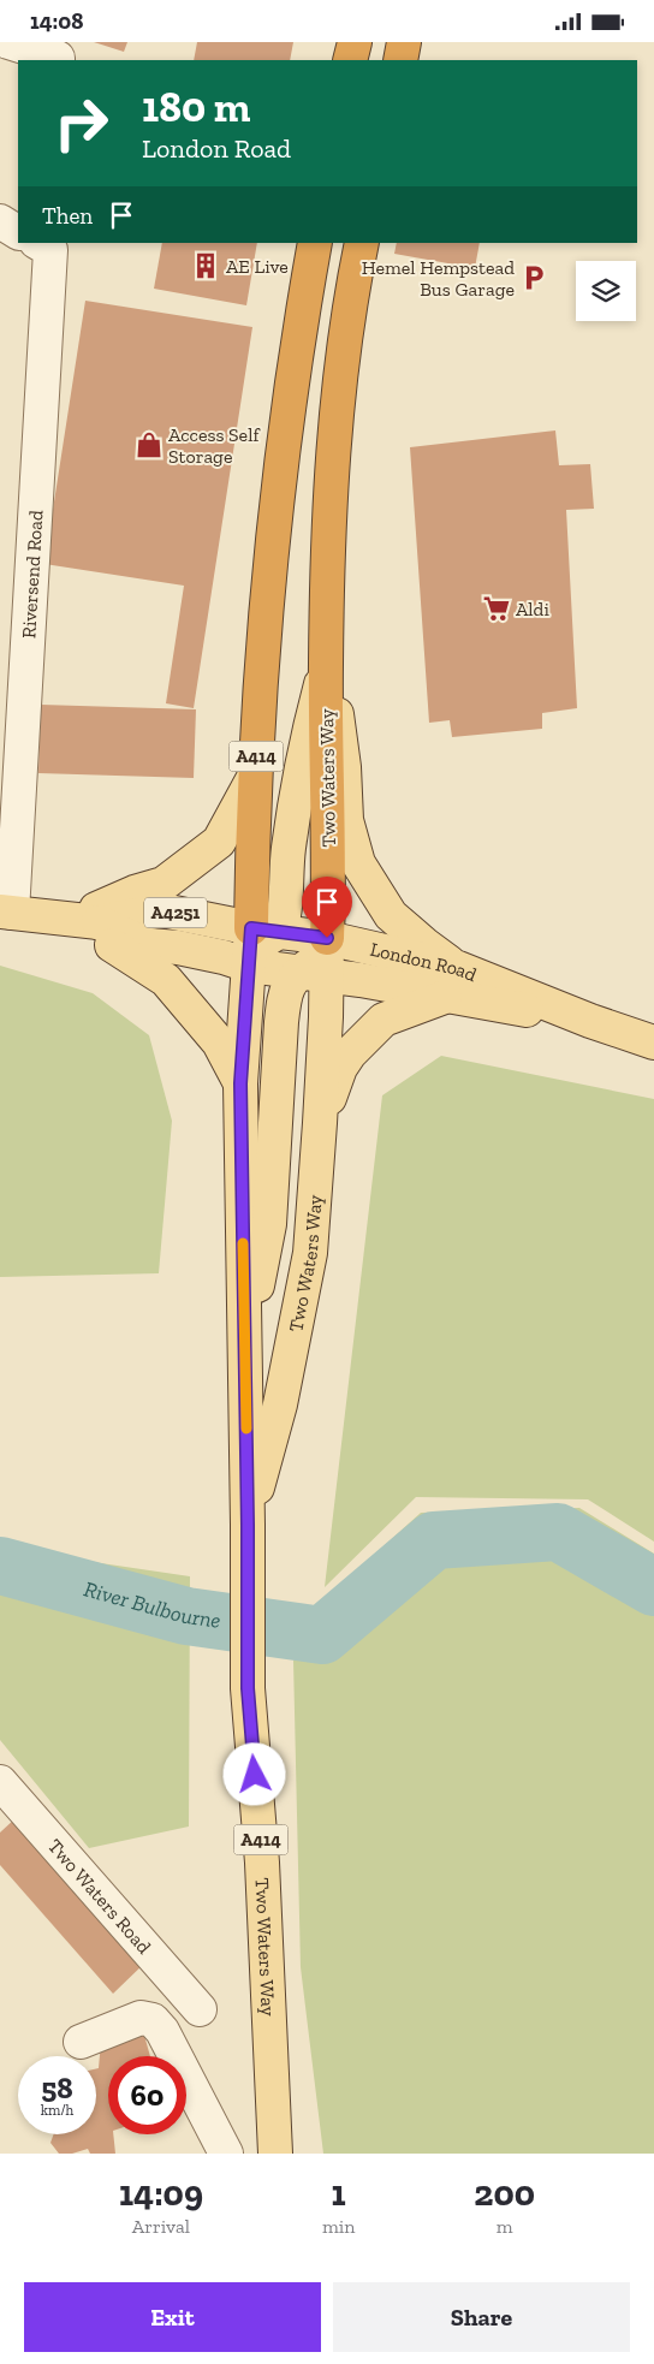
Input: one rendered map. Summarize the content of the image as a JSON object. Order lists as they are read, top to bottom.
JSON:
{
  "streets": {
    "highway": ["A414", "Two Waters Way"],
    "main road": ["A4251", "London Road"],
    "street": ["Riversend Road", "Two Waters Road"]
  },
  "crossings": [
    ["Riversend Road", "London Road"],
    ["Two Waters Way", "A4251"],
    ["Two Waters Way", "London Road"],
    ["A4251", "London Road"]
  ],
  "water": ["River Bulbourne"],
  "places": {
    "building": ["AE Live"],
    "parking": ["Hemel Hempstead Bus Garage"],
    "shop": ["Access Self Storage"],
    "supermarket": ["Aldi"]
  },
  "page": {
    "status": "14:08",
    "turn": ["180 m", "London Road"],
    "then": "Then",
    "speed": "58 km/h",
    "limit": "60",
    "eta": [
      "14:09",
      "Arrival",
      "1",
      "min",
      "200",
      "m"
    ],
    "buttons": ["Exit", "Share"]
  }
}
